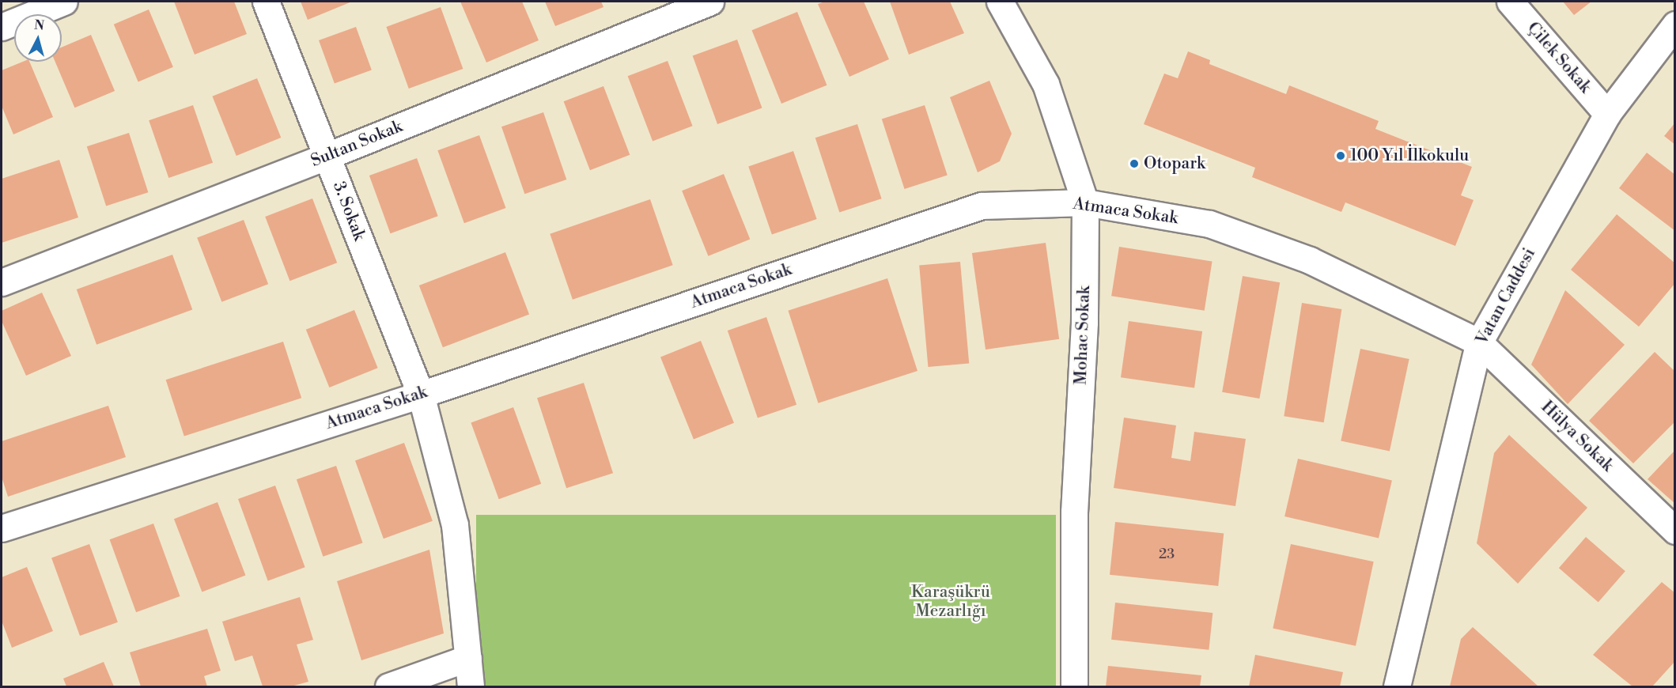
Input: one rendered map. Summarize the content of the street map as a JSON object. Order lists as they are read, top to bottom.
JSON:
{
  "streets": {
    "street": [
      "Çilek Sokak",
      "Sultan Sokak",
      "3. Sokak",
      "Atmaca Sokak",
      "Vatan Caddesi",
      "Mohac Sokak",
      "Hülya Sokak"
    ]
  },
  "crossings": [
    ["Çilek Sokak", "Vatan Caddesi"],
    ["Sultan Sokak", "3. Sokak"],
    ["3. Sokak", "Atmaca Sokak"],
    ["Atmaca Sokak", "Vatan Caddesi"],
    ["Atmaca Sokak", "Mohac Sokak"],
    ["Atmaca Sokak", "Hülya Sokak"],
    ["Vatan Caddesi", "Hülya Sokak"]
  ],
  "parks": ["Karaşükrü Mezarlığı"],
  "places": ["100 Yıl İlkokulu", "Otopark"],
  "house_numbers": ["23"],
  "north": "top"
}
